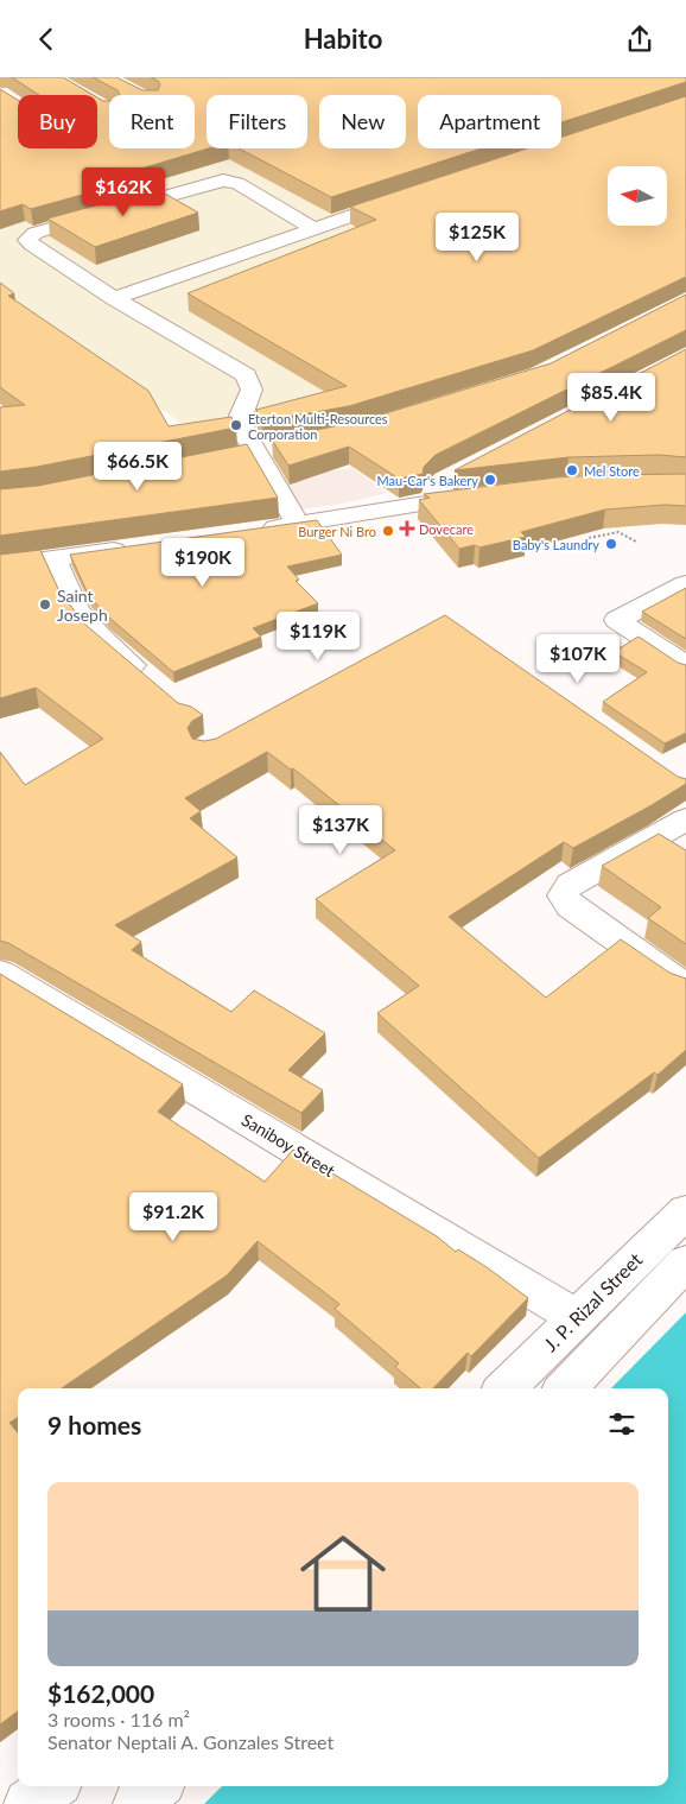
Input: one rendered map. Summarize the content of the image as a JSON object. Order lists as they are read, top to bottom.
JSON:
{
  "streets": {
    "street": ["Saniboy Street", "J. P. Rizal Street"]
  },
  "crossings": [
    ["Saniboy Street", "J. P. Rizal Street"]
  ],
  "places": {
    "other": [
      "Eterton Multi-Resources Corporation",
      "Mel Store",
      "Mau-Car's Bakery",
      "Burger Ni Bro",
      "Baby's Laundry",
      "Saint Joseph"
    ],
    "health": ["Dovecare"]
  },
  "north": "left",
  "page": {
    "header": "Habito",
    "chip": [
      "Buy",
      "Rent",
      "Filters",
      "New",
      "Apartment"
    ],
    "price": [
      "$162K",
      "$125K",
      "$85.4K",
      "$66.5K",
      "$190K",
      "$119K",
      "$107K",
      "$137K",
      "$91.2K"
    ],
    "heading": "9 homes",
    "list": [
      {
        "name": "$162,000",
        "note": "3 rooms · 116 m² · Senator Neptali A. Gonzales Street"
      }
    ]
  }
}
